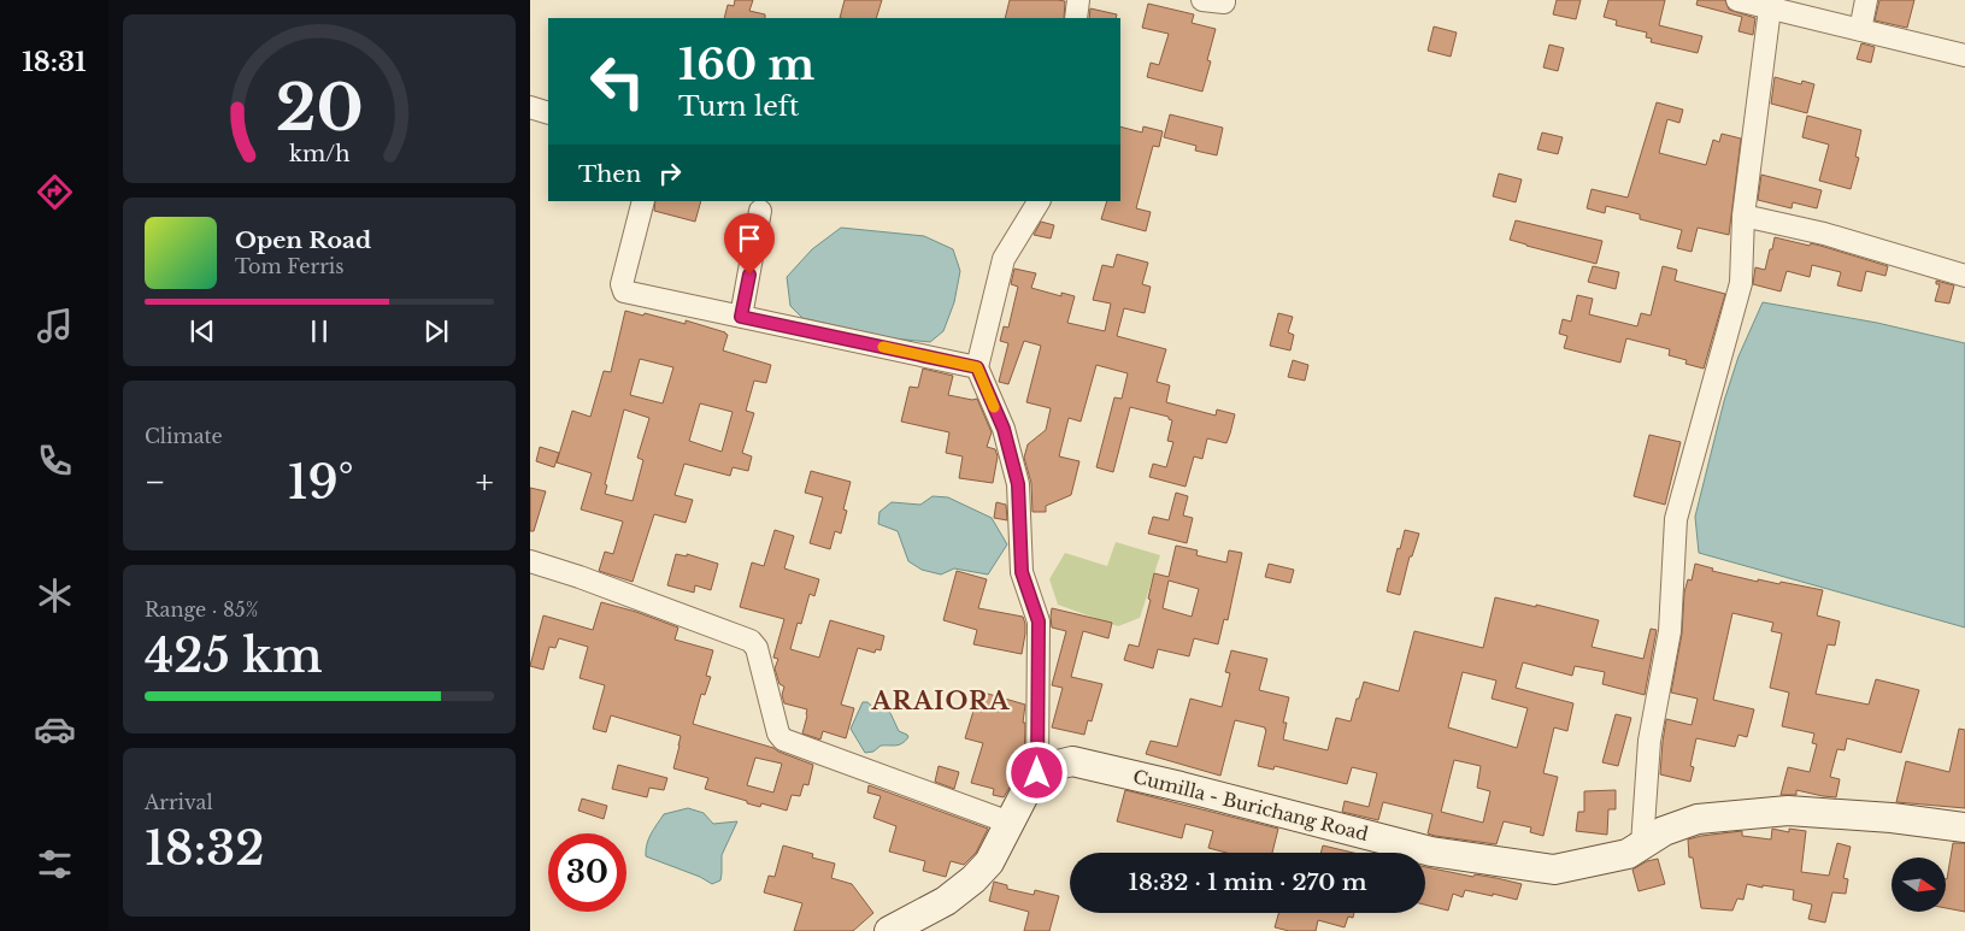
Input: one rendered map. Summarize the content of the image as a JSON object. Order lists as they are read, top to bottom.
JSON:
{
  "streets": {
    "main road": ["Cumilla - Burichang Road"]
  },
  "districts": ["ARAIORA"],
  "north": "right",
  "page": {
    "tabs": "18:31",
    "turn": ["160 m", "Turn left"],
    "then": "Then",
    "song": ["Open Road", "Tom Ferris"],
    "tile": [
      "Climate",
      ["Range · 85%", "425 km"],
      ["Arrival", "18:32"]
    ],
    "heat": ["−", "19°", "+"],
    "limit": "30",
    "trip": "18:32 · 1 min · 270 m",
    "gauge": ["20", "km/h"]
  }
}
